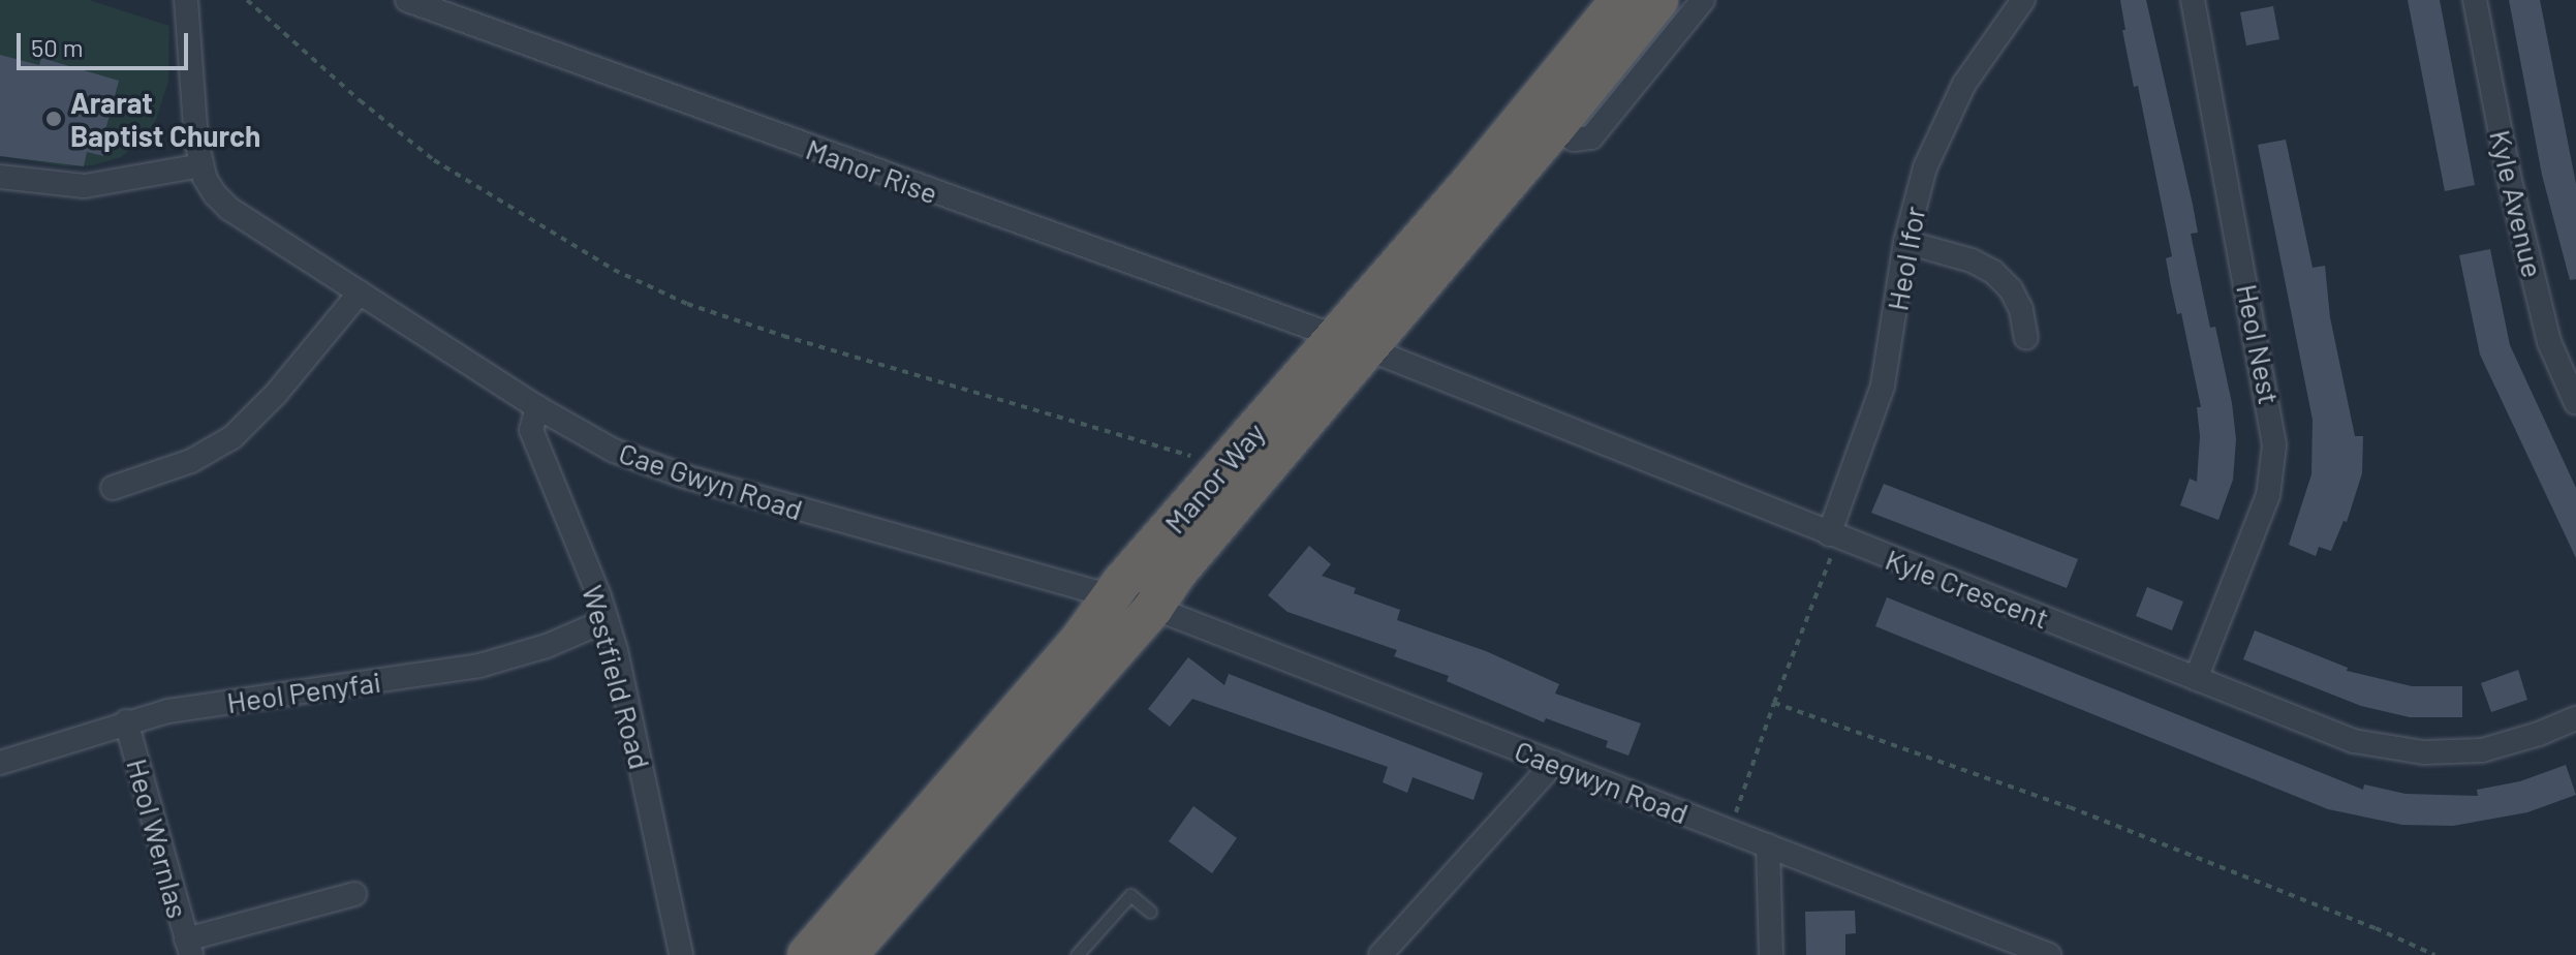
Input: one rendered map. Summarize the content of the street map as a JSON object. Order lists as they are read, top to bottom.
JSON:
{
  "streets": {
    "highway": ["Manor Way"],
    "street": [
      "Manor Rise",
      "Kyle Avenue",
      "Heol Ifor",
      "Heol Nest",
      "Cae Gwyn Road",
      "Kyle Crescent",
      "Westfield Road",
      "Heol Penyfai",
      "Caegwyn Road",
      "Heol Wernlas"
    ]
  },
  "crossings": [
    ["Manor Rise", "Manor Way"],
    ["Manor Rise", "Kyle Crescent"],
    ["Heol Ifor", "Kyle Crescent"],
    ["Heol Nest", "Kyle Crescent"],
    ["Manor Way", "Cae Gwyn Road"],
    ["Manor Way", "Kyle Crescent"],
    ["Manor Way", "Caegwyn Road"],
    ["Cae Gwyn Road", "Westfield Road"],
    ["Cae Gwyn Road", "Caegwyn Road"],
    ["Westfield Road", "Heol Penyfai"],
    ["Heol Penyfai", "Heol Wernlas"]
  ],
  "places": ["Ararat Baptist Church"],
  "scale_bar": "50 m"
}
